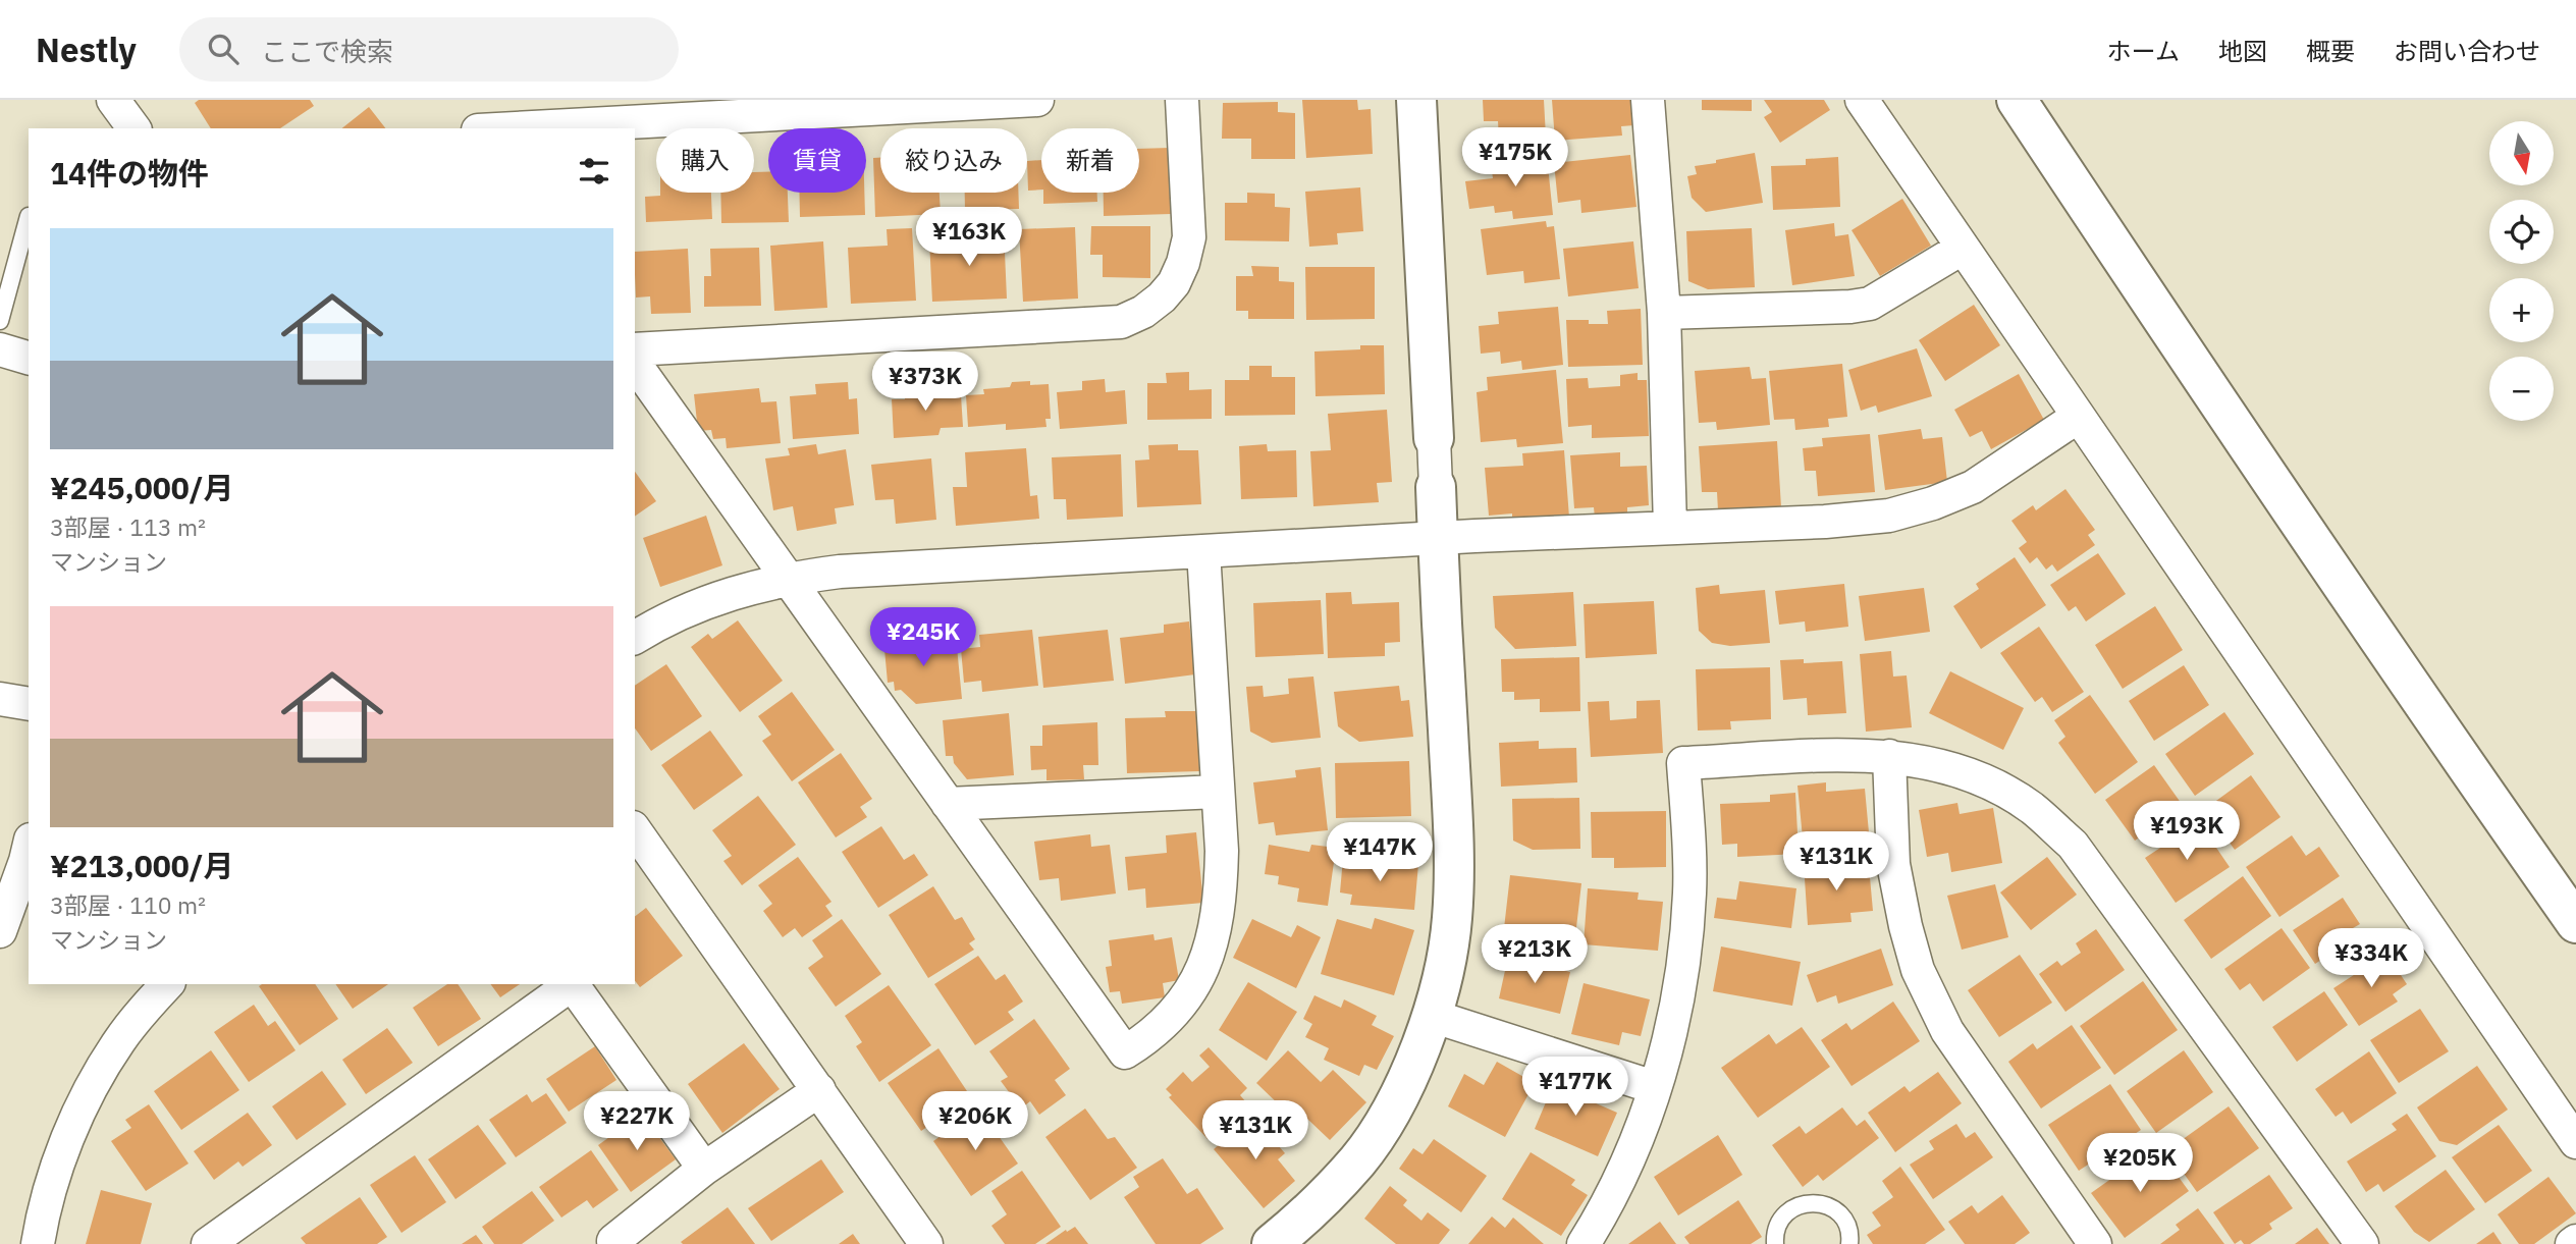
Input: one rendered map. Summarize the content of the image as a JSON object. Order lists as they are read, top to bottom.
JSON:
{
  "north": "bottom",
  "page": {
    "header": "Nestly",
    "search": "ここで検索",
    "nav": [
      "ホーム",
      "地図",
      "概要",
      "お問い合わせ"
    ],
    "map_buttons": ["+", "−"],
    "price": [
      "¥175K",
      "¥163K",
      "¥373K",
      "¥245K",
      "¥193K",
      "¥147K",
      "¥131K",
      "¥213K",
      "¥334K",
      "¥177K",
      "¥227K",
      "¥206K",
      "¥131K",
      "¥205K"
    ],
    "chip": [
      "購入",
      "賃貸",
      "絞り込み",
      "新着"
    ],
    "heading": "14件の物件",
    "list": [
      {
        "name": "¥245,000/月",
        "note": "3部屋 · 113 m² · マンション"
      },
      {
        "name": "¥213,000/月",
        "note": "3部屋 · 110 m² · マンション"
      }
    ]
  }
}
